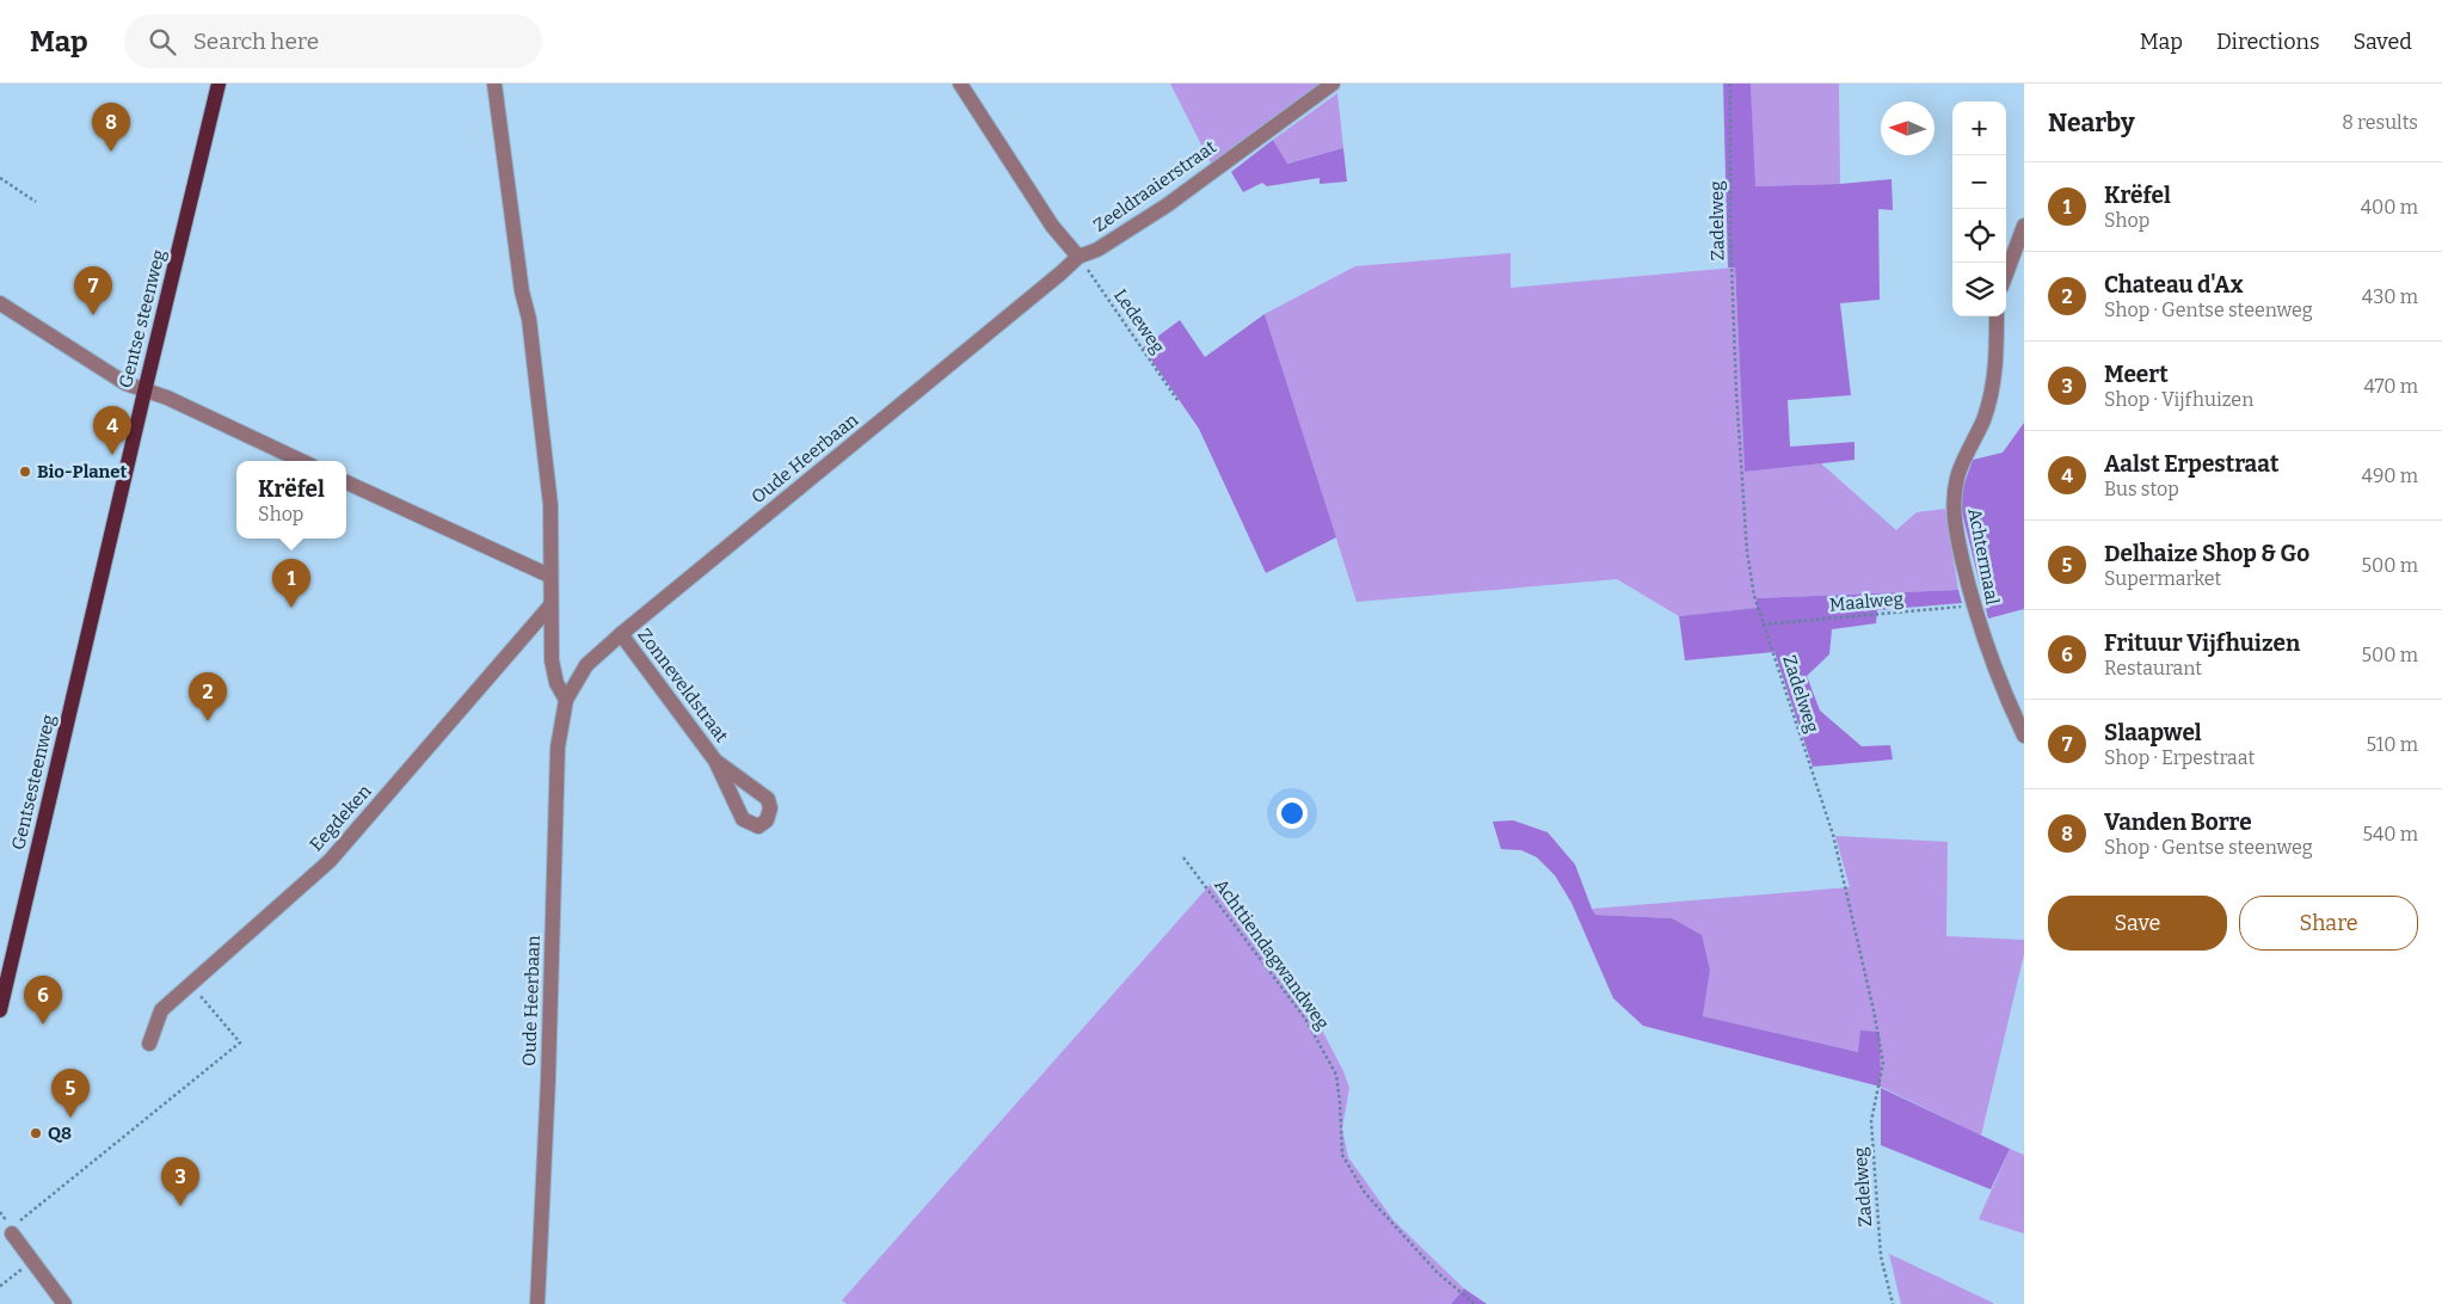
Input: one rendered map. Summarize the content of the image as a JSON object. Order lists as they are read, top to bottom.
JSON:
{
  "streets": {
    "main road": ["Gentse steenweg", "Gentsesteenweg"],
    "street": [
      "Zeeldraaierstraat",
      "Oude Heerbaan",
      "Achtermaal",
      "Zonneveldstraat",
      "Eegdeken"
    ],
    "path": [
      "Zadelweg",
      "Ledeweg",
      "Maalweg",
      "Achttiendagwandweg"
    ]
  },
  "crossings": [
    ["Zeeldraaierstraat", "Ledeweg"],
    ["Zeeldraaierstraat", "Oude Heerbaan"],
    ["Zadelweg", "Maalweg"],
    ["Gentse steenweg", "Gentsesteenweg"],
    ["Ledeweg", "Oude Heerbaan"],
    ["Oude Heerbaan", "Zonneveldstraat"],
    ["Achtermaal", "Maalweg"]
  ],
  "places": ["Bio-Planet", "Q8"],
  "north": "left",
  "page": {
    "header": "Map",
    "search": "Search here",
    "nav": ["Map", "Directions", "Saved"],
    "heading": ["Nearby", "8 results"],
    "map_buttons": ["+", "−"],
    "pins": [
      "8",
      "7",
      "4",
      "1",
      "2",
      "6",
      "5",
      "3"
    ],
    "list": [
      {
        "mark": "1",
        "name": "Krëfel",
        "note": "Shop",
        "value": "400 m"
      },
      {
        "mark": "2",
        "name": "Chateau d'Ax",
        "note": "Shop · Gentse steenweg",
        "value": "430 m"
      },
      {
        "mark": "3",
        "name": "Meert",
        "note": "Shop · Vijfhuizen",
        "value": "470 m"
      },
      {
        "mark": "4",
        "name": "Aalst Erpestraat",
        "note": "Bus stop",
        "value": "490 m"
      },
      {
        "mark": "5",
        "name": "Delhaize Shop & Go",
        "note": "Supermarket",
        "value": "500 m"
      },
      {
        "mark": "6",
        "name": "Frituur Vijfhuizen",
        "note": "Restaurant",
        "value": "500 m"
      },
      {
        "mark": "7",
        "name": "Slaapwel",
        "note": "Shop · Erpestraat",
        "value": "510 m"
      },
      {
        "mark": "8",
        "name": "Vanden Borre",
        "note": "Shop · Gentse steenweg",
        "value": "540 m"
      }
    ],
    "popup": ["Krëfel", "Shop"],
    "buttons": ["Save", "Share"]
  }
}
